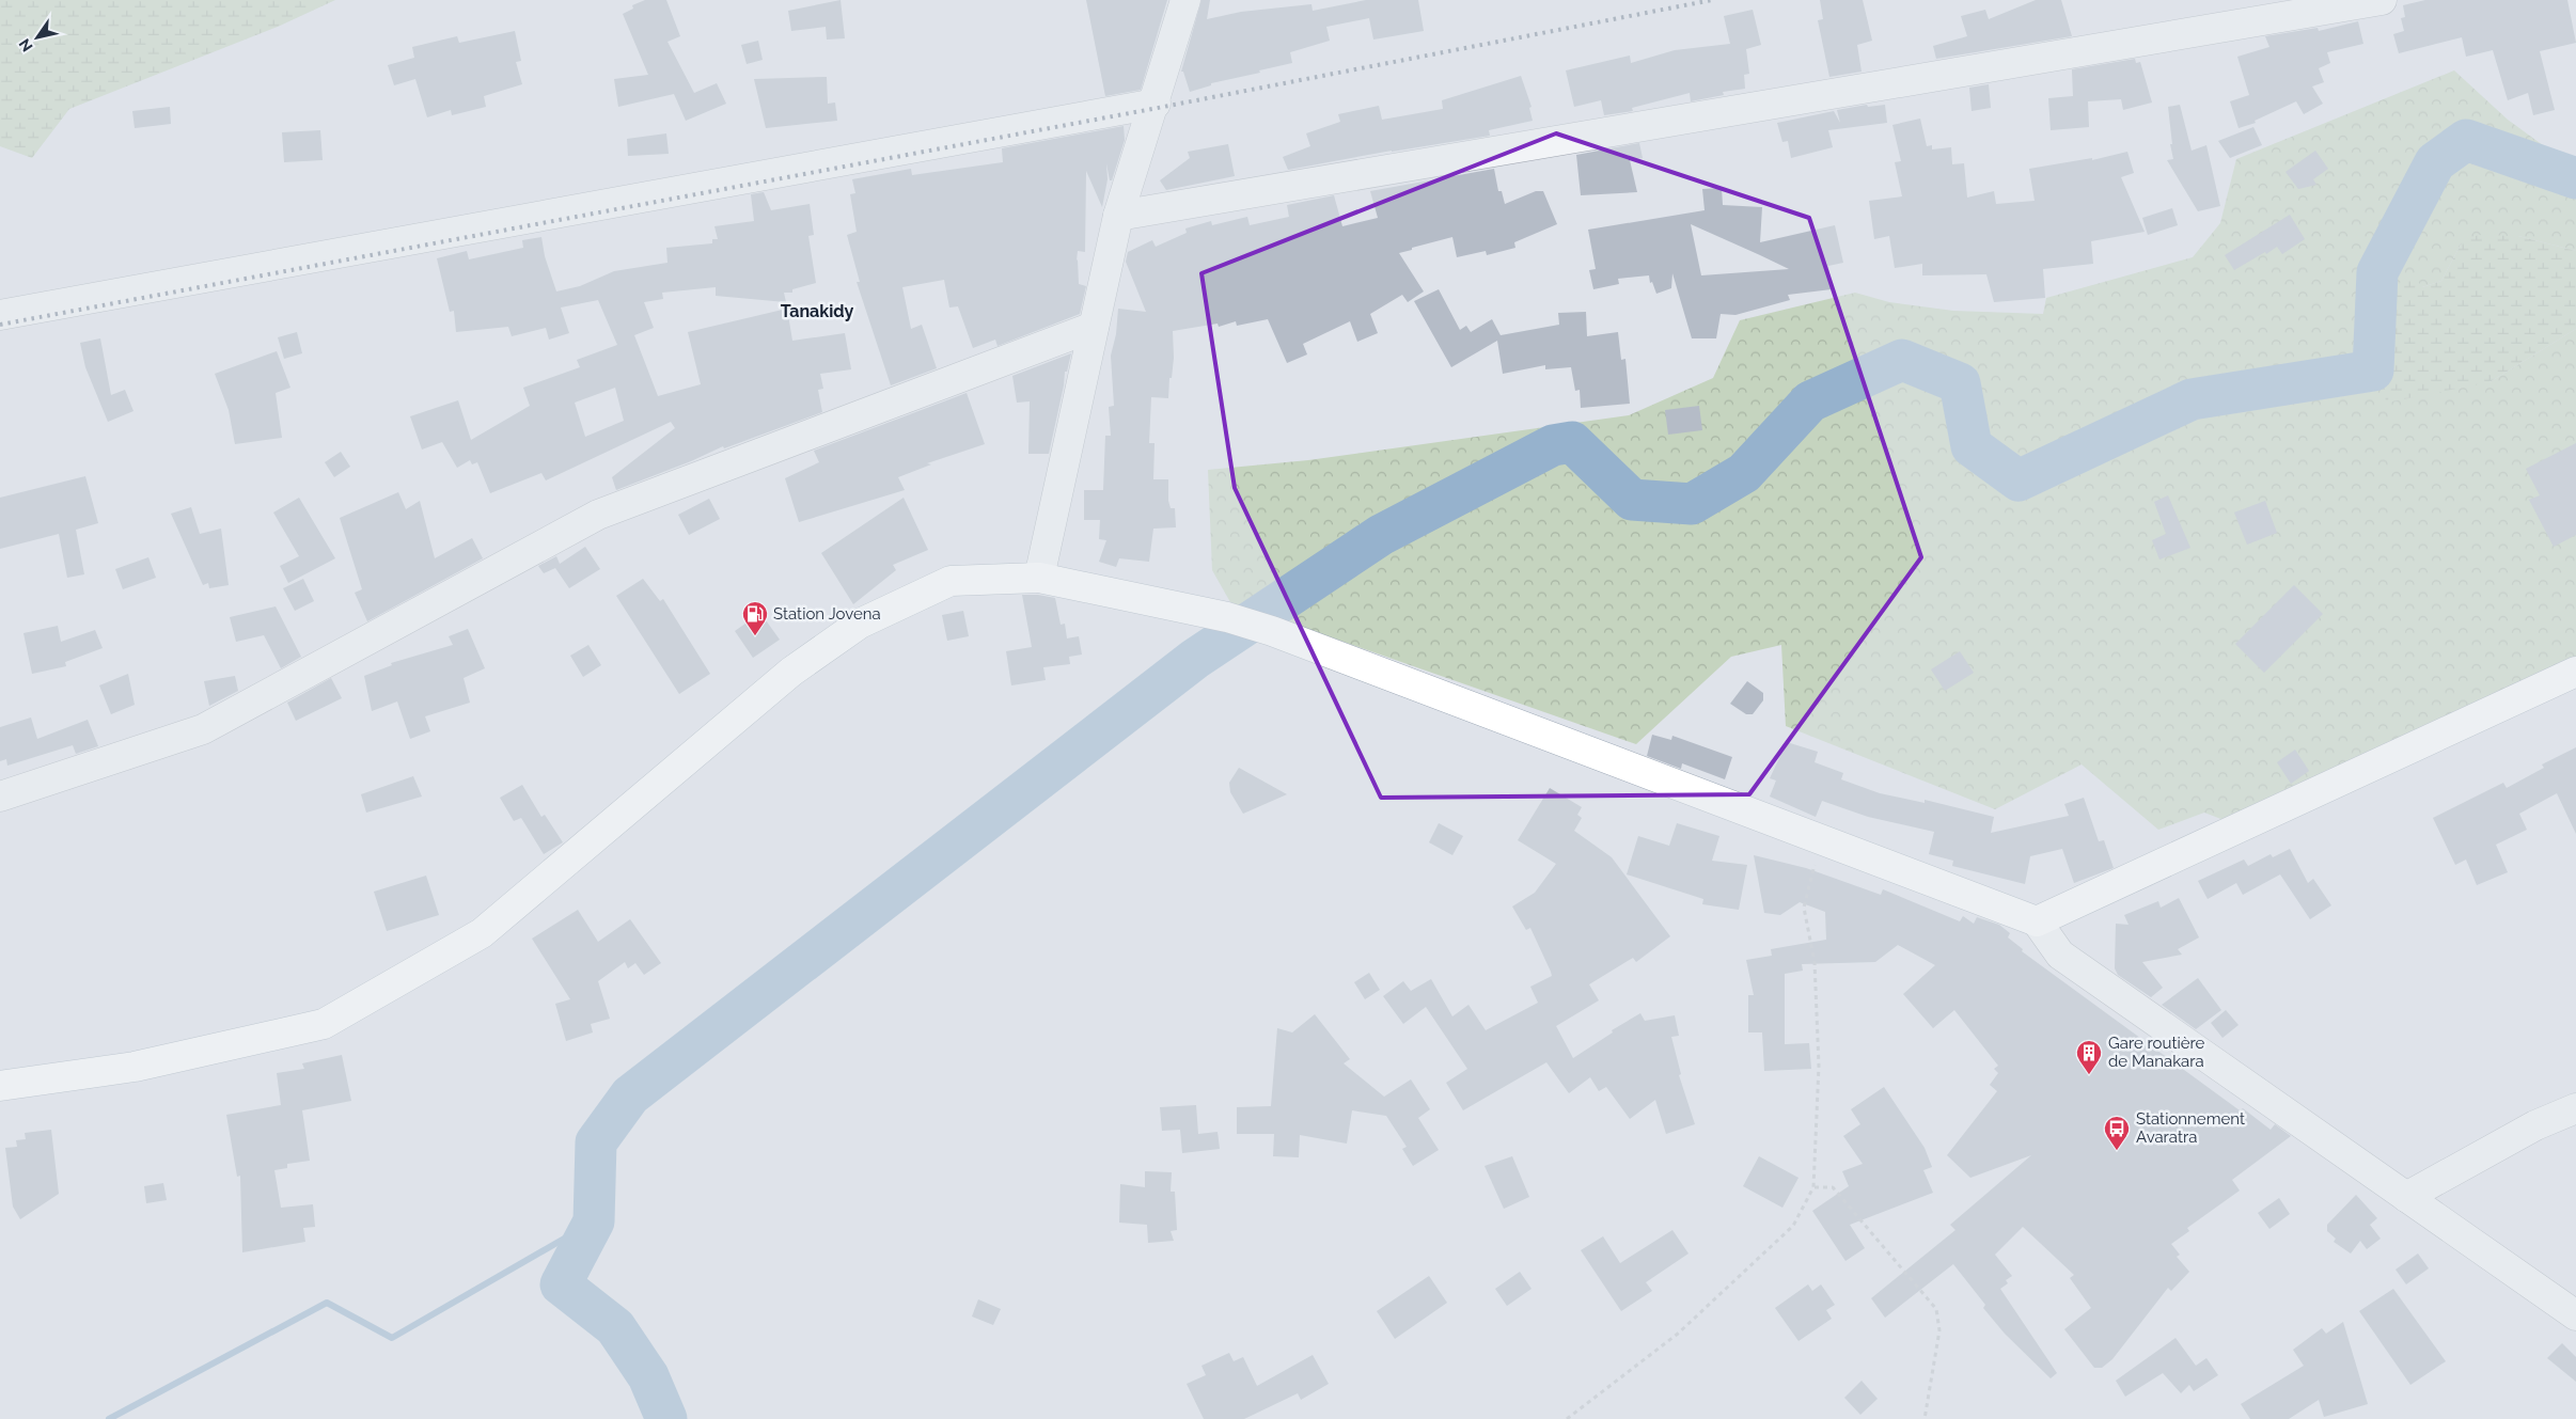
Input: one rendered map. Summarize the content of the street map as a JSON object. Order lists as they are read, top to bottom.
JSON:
{
  "districts": ["Tanakidy"],
  "places": {
    "fuel station": ["Station Jovena"],
    "building": ["Gare routière de Manakara"],
    "bus stop": ["Stationnement Avaratra"]
  },
  "north": "bottom left"
}
